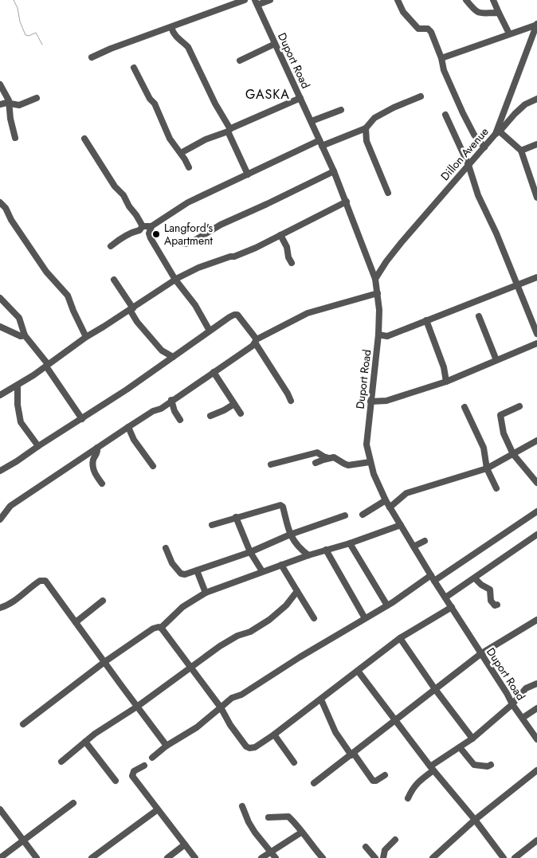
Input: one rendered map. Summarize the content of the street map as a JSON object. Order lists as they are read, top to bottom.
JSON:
{
  "streets": {
    "street": ["Duport Road", "Dillon Avenue"]
  },
  "crossings": [
    ["Duport Road", "Dillon Avenue"]
  ],
  "districts": ["GASKA"],
  "places": ["Langford's Apartment"]
}
